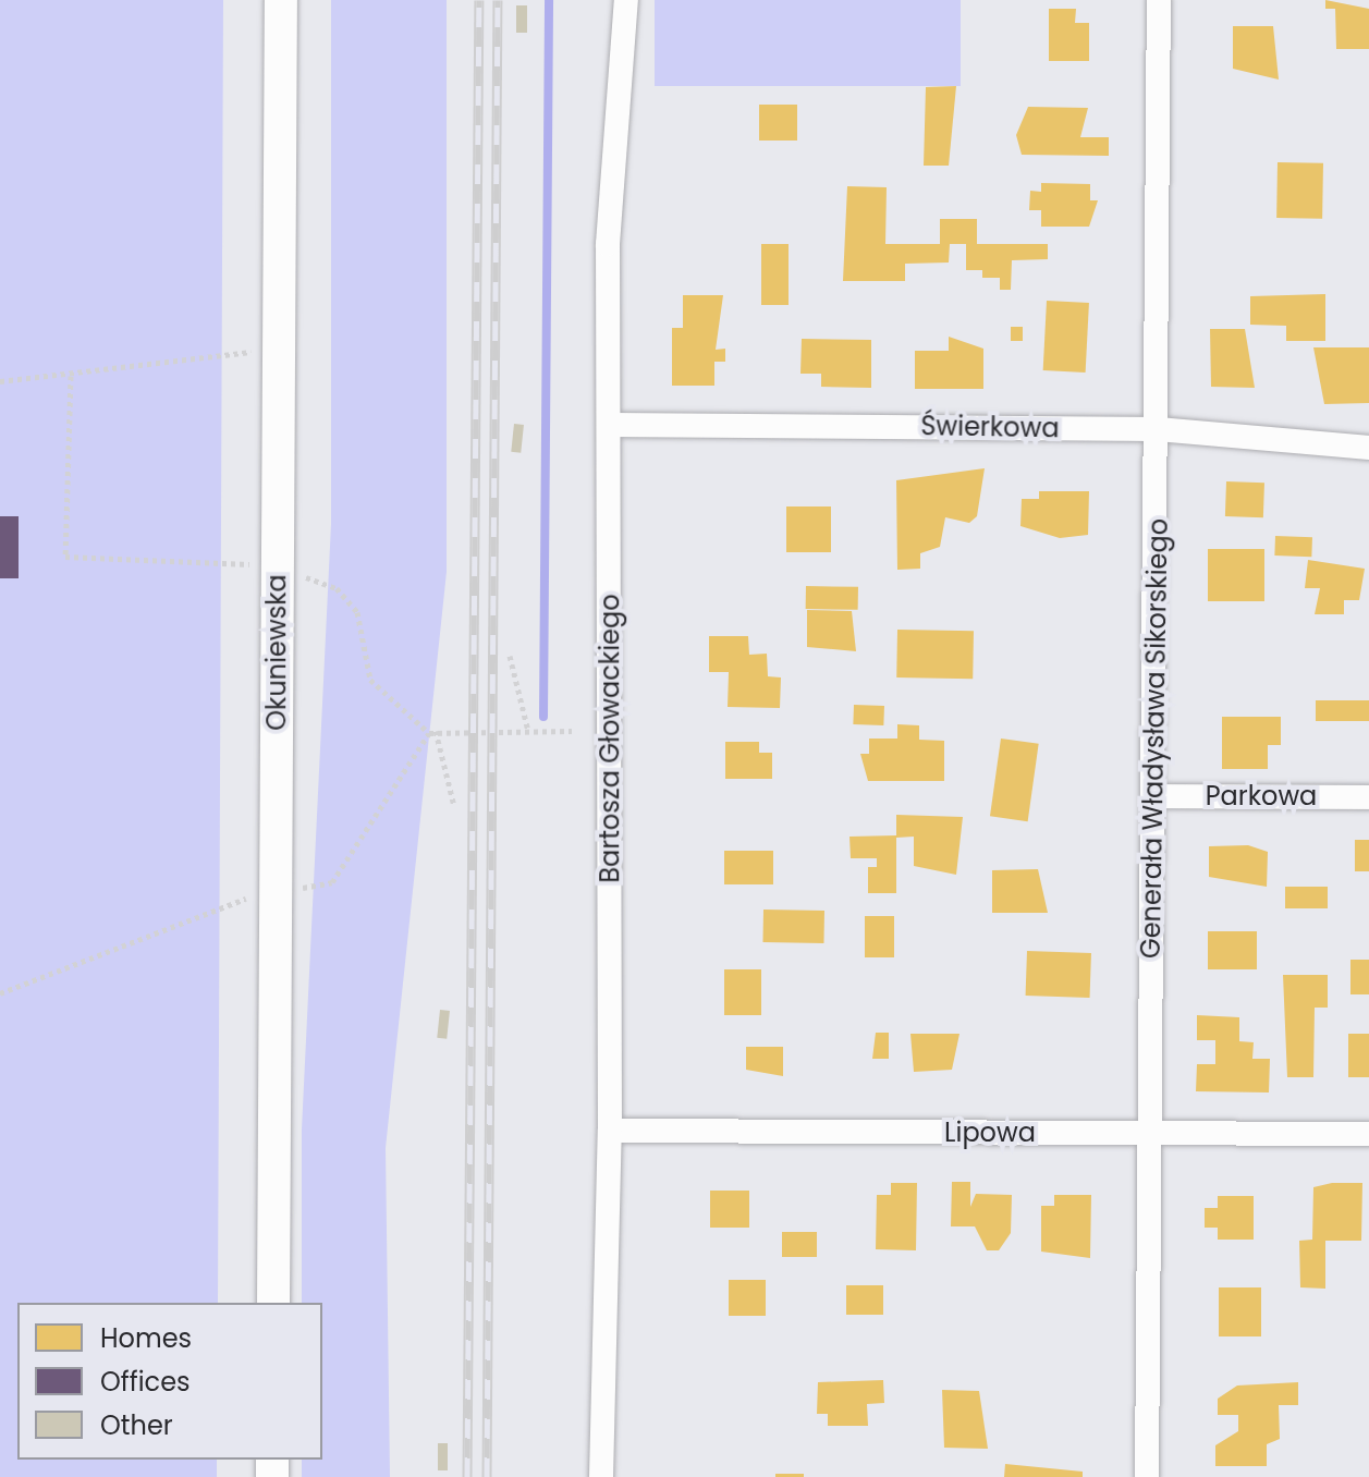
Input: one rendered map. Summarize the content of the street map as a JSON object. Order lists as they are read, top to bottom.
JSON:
{
  "streets": {
    "main road": ["Okuniewska"],
    "street": [
      "Świerkowa",
      "Bartosza Głowackiego",
      "Generała Władysława Sikorskiego",
      "Parkowa",
      "Lipowa"
    ]
  },
  "crossings": [
    ["Świerkowa", "Bartosza Głowackiego"],
    ["Świerkowa", "Generała Władysława Sikorskiego"],
    ["Bartosza Głowackiego", "Lipowa"],
    ["Generała Władysława Sikorskiego", "Parkowa"],
    ["Generała Władysława Sikorskiego", "Lipowa"]
  ],
  "legend": ["Homes", "Offices", "Other"]
}
